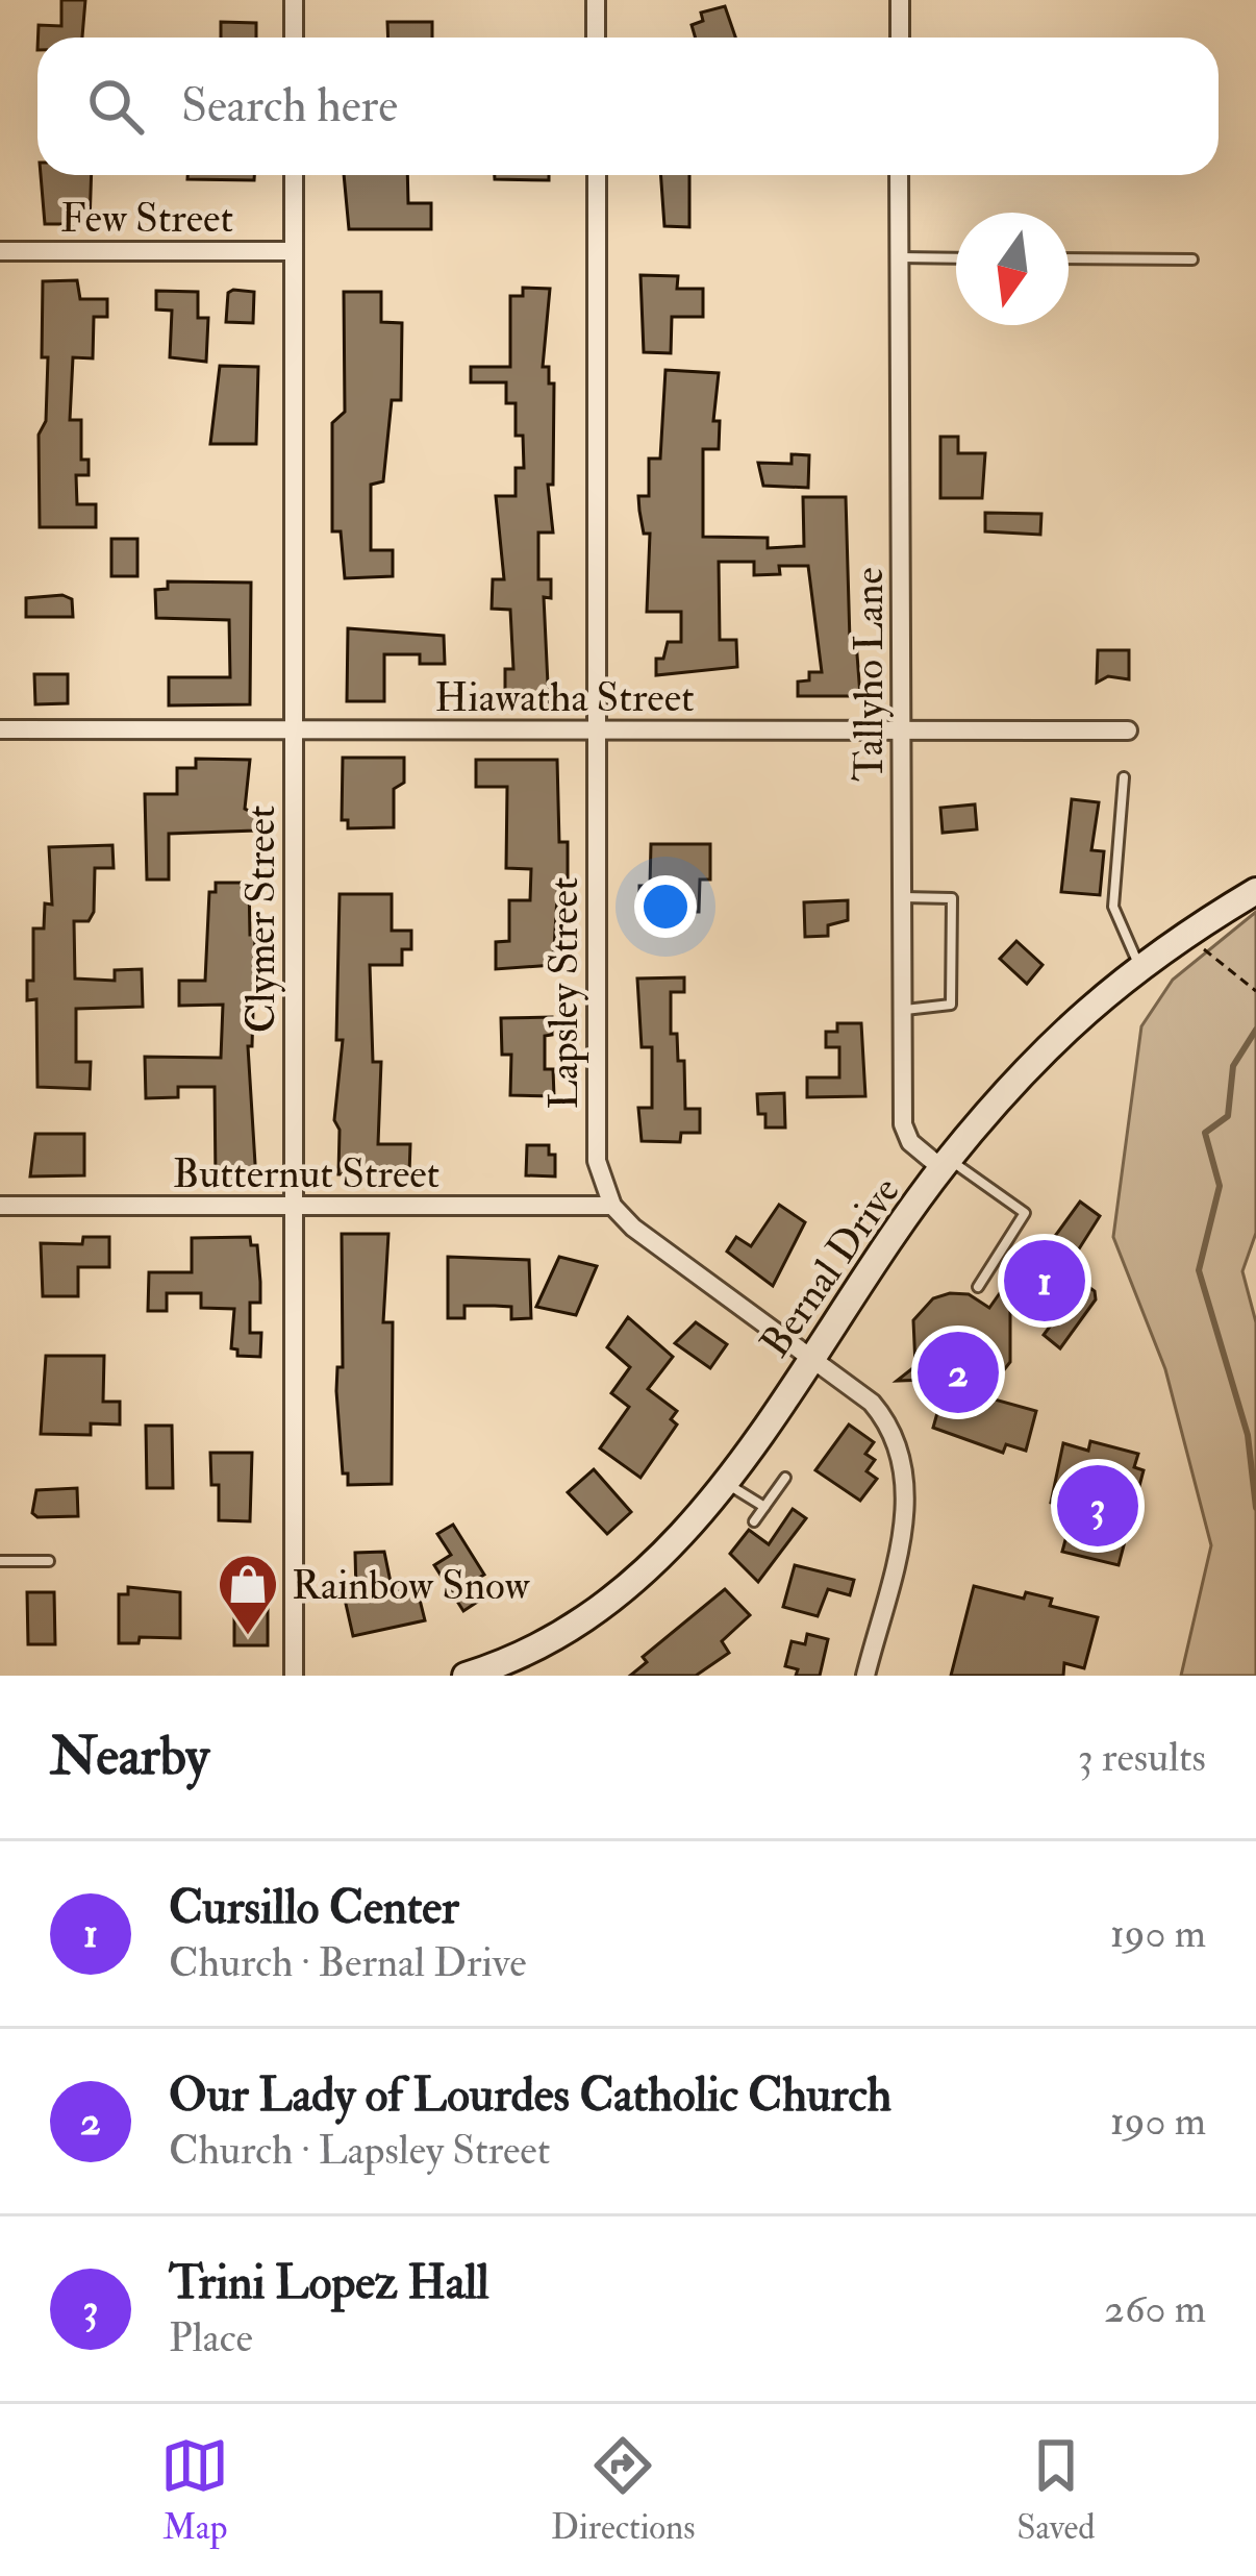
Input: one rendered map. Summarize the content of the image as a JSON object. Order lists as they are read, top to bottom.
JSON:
{
  "streets": {
    "street": [
      "Few Street",
      "Tallyho Lane",
      "Hiawatha Street",
      "Clymer Street",
      "Lapsley Street",
      "Butternut Street",
      "Bernal Drive"
    ]
  },
  "crossings": [
    ["Few Street", "Clymer Street"],
    ["Tallyho Lane", "Hiawatha Street"],
    ["Tallyho Lane", "Bernal Drive"],
    ["Hiawatha Street", "Clymer Street"],
    ["Hiawatha Street", "Lapsley Street"],
    ["Clymer Street", "Butternut Street"],
    ["Lapsley Street", "Butternut Street"]
  ],
  "places": {
    "shop": ["Rainbow Snow"]
  },
  "north": "bottom",
  "page": {
    "search": "Search here",
    "pins": ["1", "2", "3"],
    "heading": ["Nearby", "3 results"],
    "list": [
      {
        "mark": "1",
        "name": "Cursillo Center",
        "note": "Church · Bernal Drive",
        "value": "190 m"
      },
      {
        "mark": "2",
        "name": "Our Lady of Lourdes Catholic Church",
        "note": "Church · Lapsley Street",
        "value": "190 m"
      },
      {
        "mark": "3",
        "name": "Trini Lopez Hall",
        "note": "Place",
        "value": "260 m"
      }
    ],
    "nav": ["Map", "Directions", "Saved"]
  }
}
